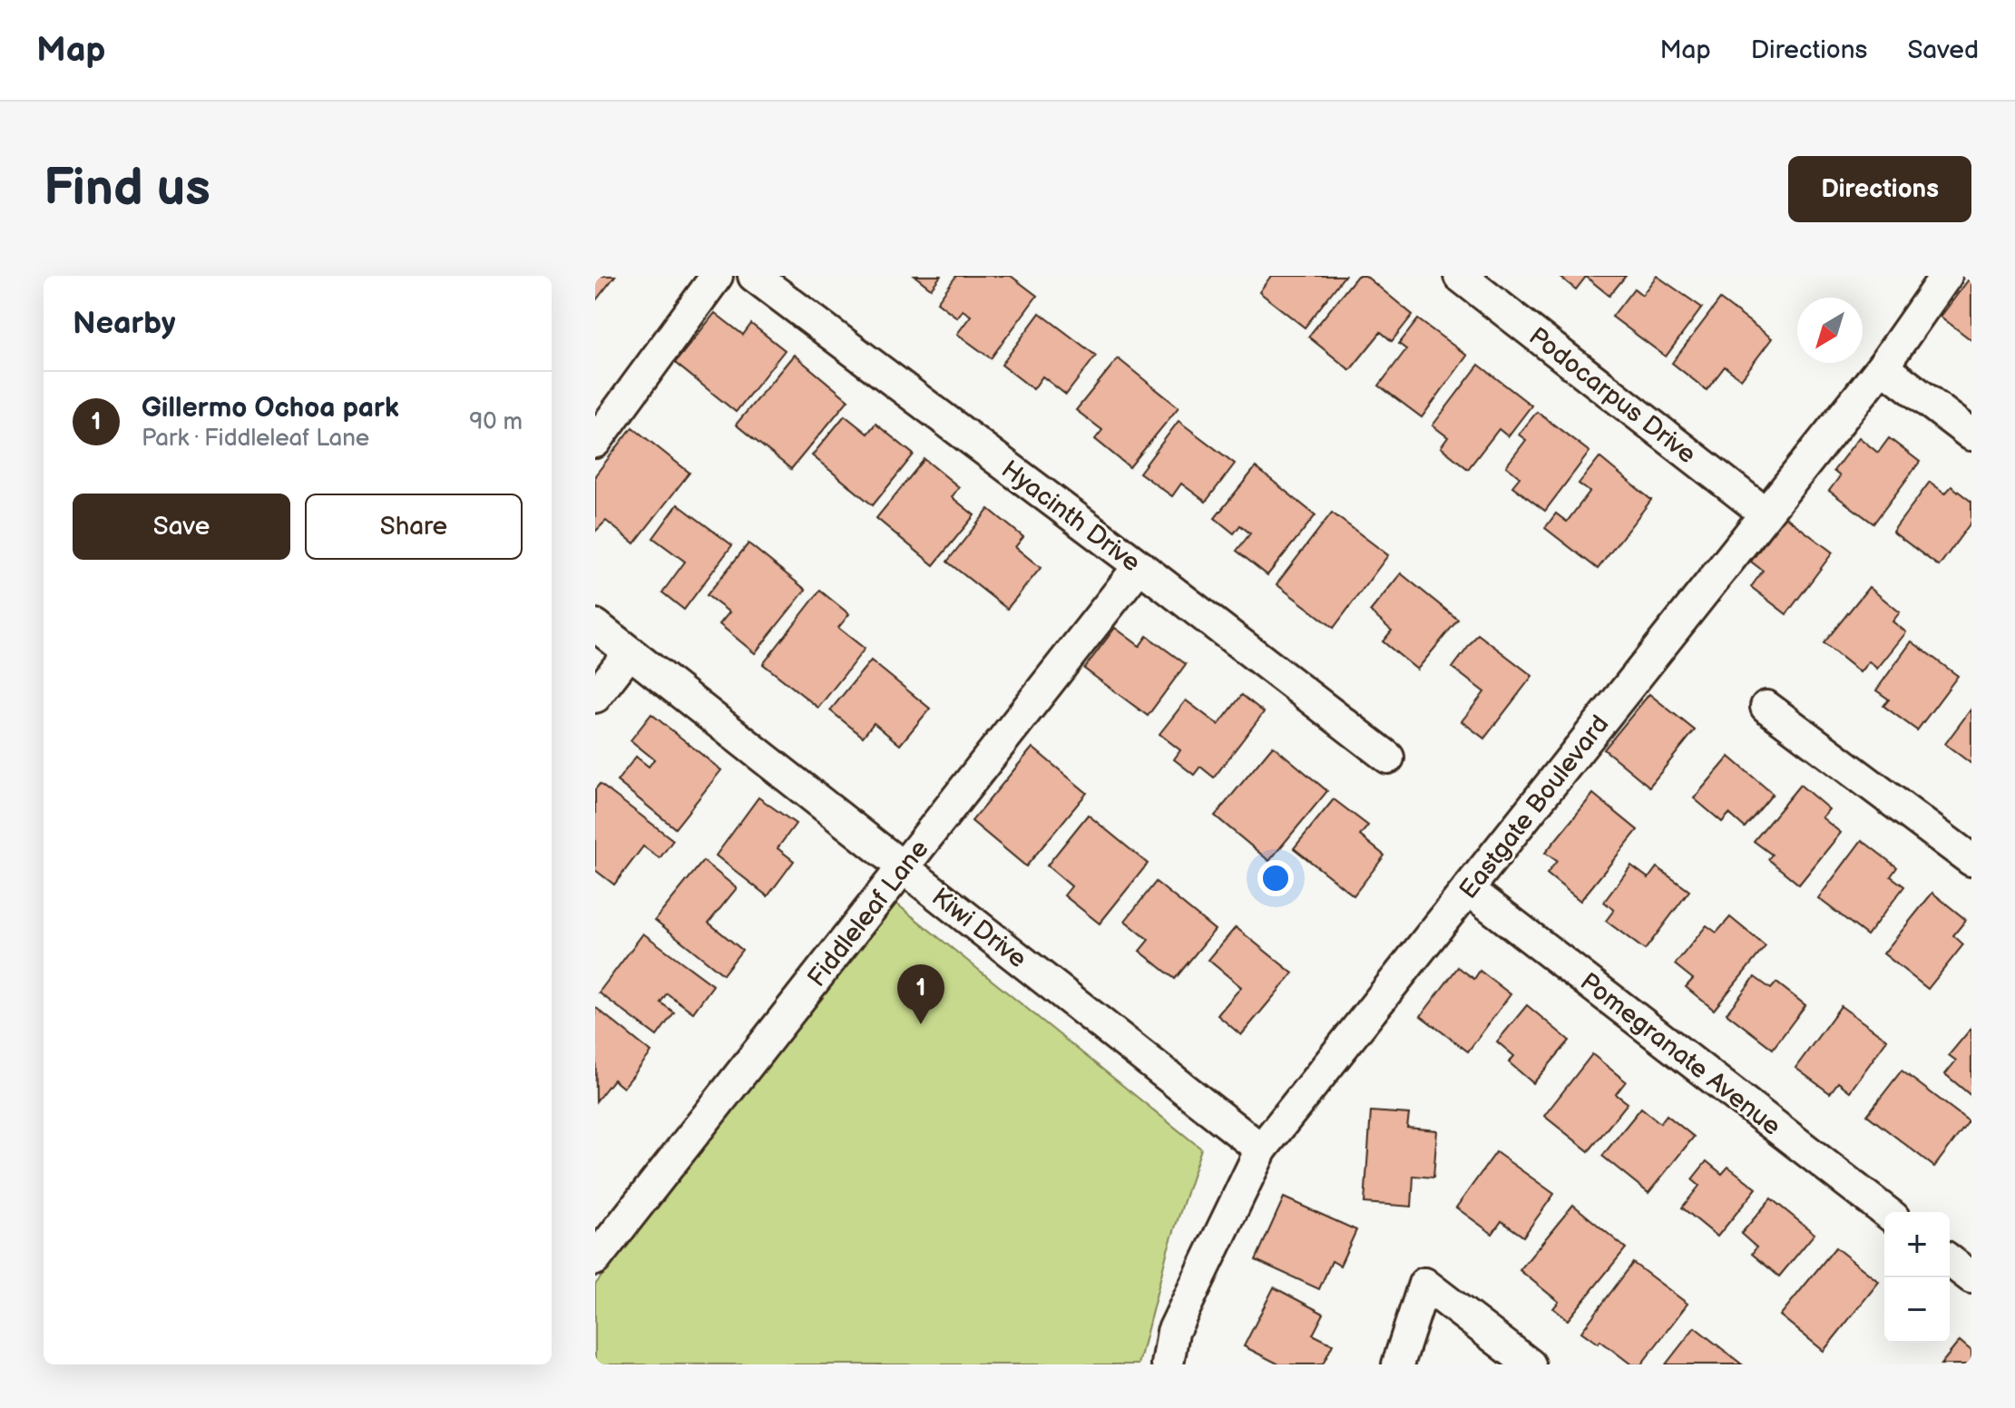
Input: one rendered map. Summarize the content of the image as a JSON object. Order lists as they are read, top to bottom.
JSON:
{
  "streets": {
    "street": [
      "Podocarpus Drive",
      "Hyacinth Drive",
      "Eastgate Boulevard",
      "Fiddleleaf Lane",
      "Kiwi Drive",
      "Pomegranate Avenue"
    ]
  },
  "crossings": [
    ["Podocarpus Drive", "Eastgate Boulevard"],
    ["Hyacinth Drive", "Fiddleleaf Lane"],
    ["Eastgate Boulevard", "Kiwi Drive"],
    ["Eastgate Boulevard", "Pomegranate Avenue"],
    ["Fiddleleaf Lane", "Kiwi Drive"]
  ],
  "north": "bottom left",
  "page": {
    "header": "Map",
    "nav": ["Map", "Directions", "Saved"],
    "buttons": [
      "Directions",
      ["Save", "Share"]
    ],
    "title": "Find us",
    "heading": "Nearby",
    "list": [
      {
        "mark": "1",
        "name": "Gillermo Ochoa park",
        "note": "Park · Fiddleleaf Lane",
        "value": "90 m"
      }
    ],
    "pins": "1",
    "map_buttons": ["+", "−"]
  }
}
